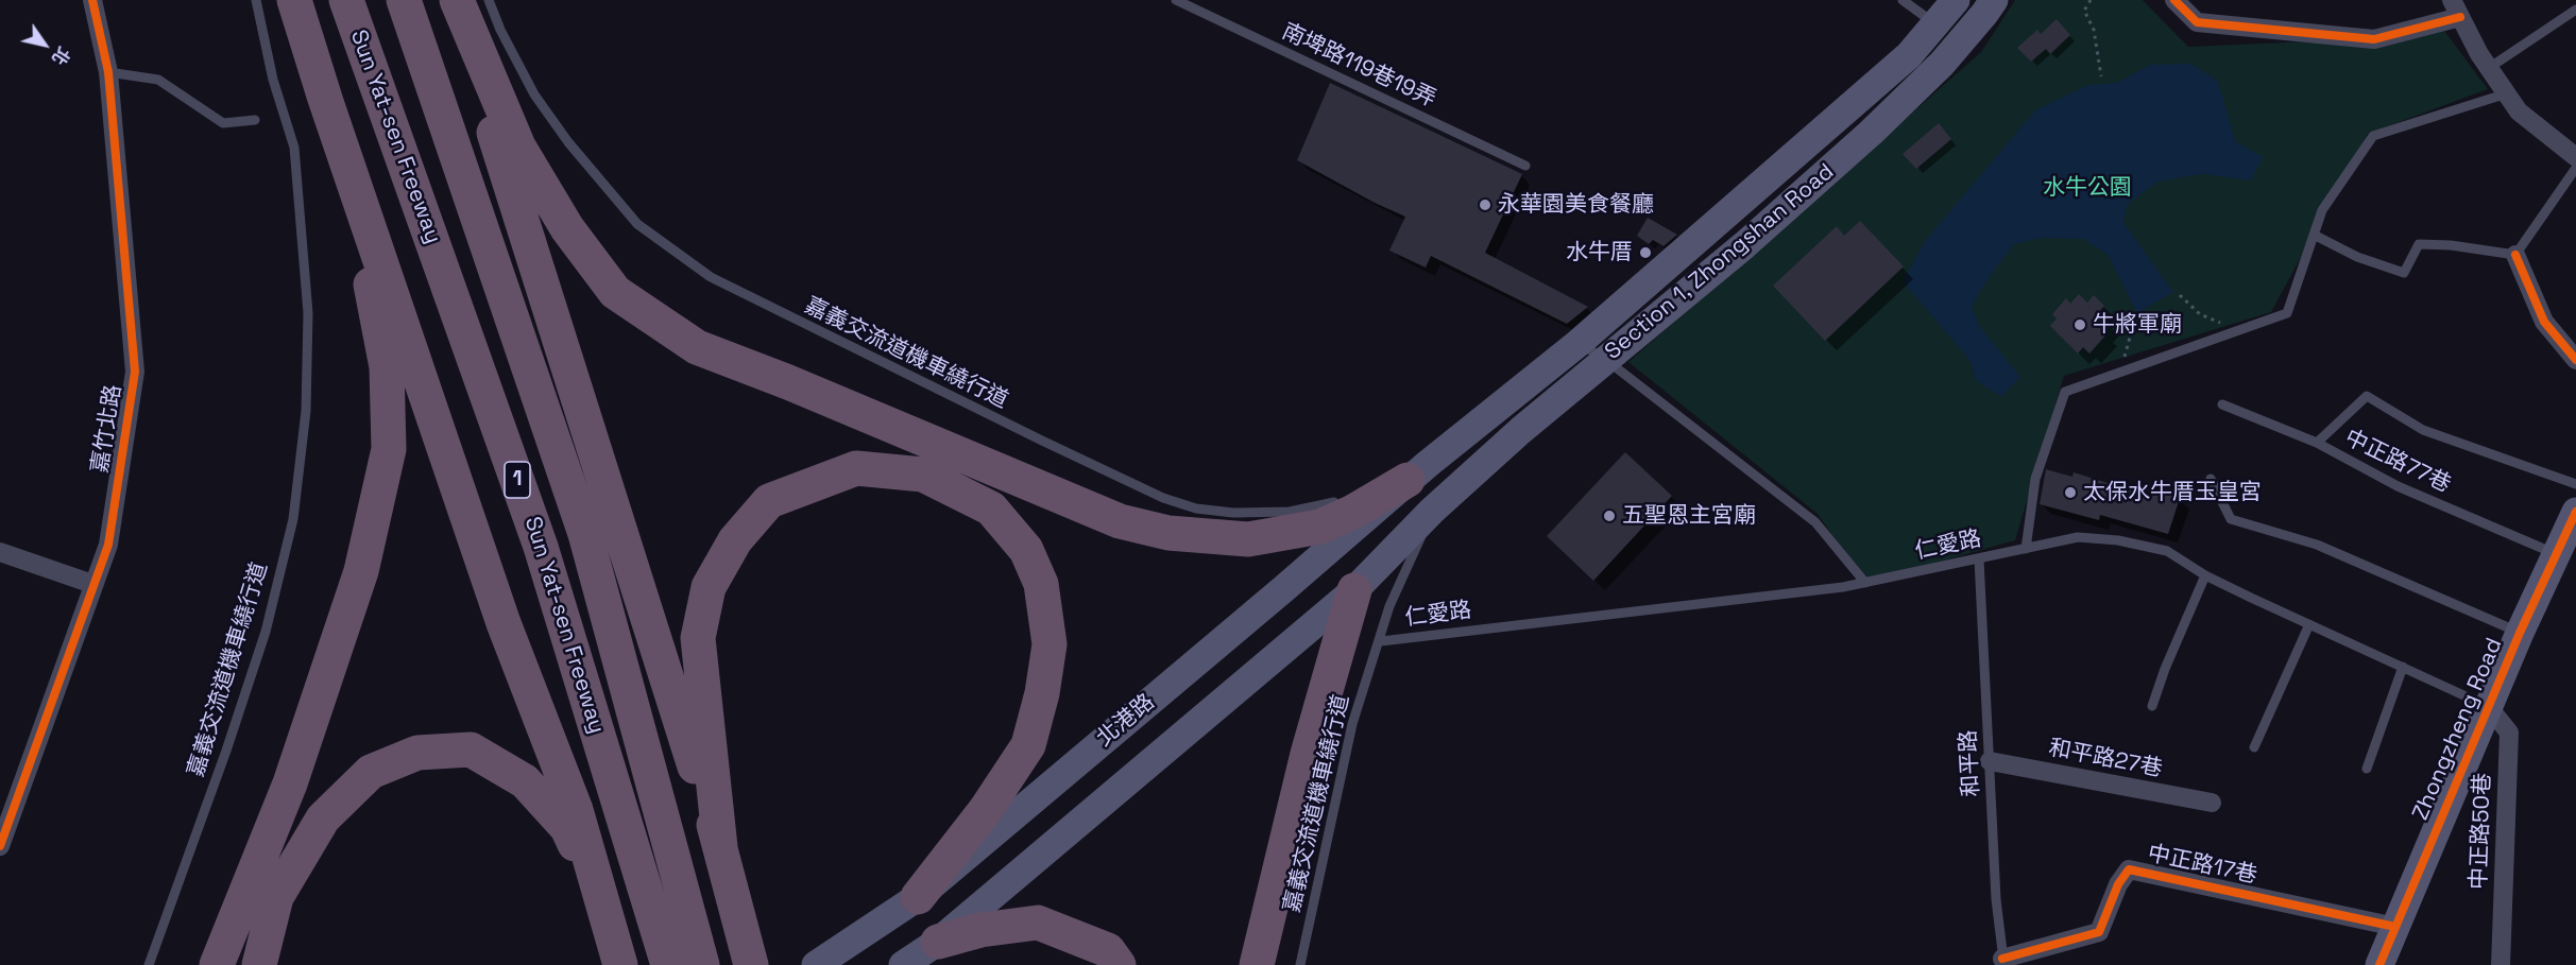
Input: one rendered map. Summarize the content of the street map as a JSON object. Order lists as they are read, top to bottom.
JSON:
{
  "streets": {
    "highway": ["Sun Yat-sen Freeway", "1"],
    "main road": ["Section 1, Zhongshan Road", "北港路", "Zhongzheng Road"],
    "street": [
      "嘉竹北路",
      "和平路27巷",
      "中正路50巷",
      "中正路17巷"
    ],
    "lane": [
      "南埤路119巷19弄",
      "嘉義交流道機車繞行道",
      "中正路77巷",
      "仁愛路",
      "和平路"
    ]
  },
  "crossings": [
    ["Section 1, Zhongshan Road", "嘉義交流道機車繞行道"],
    ["Section 1, Zhongshan Road", "北港路"],
    ["嘉義交流道機車繞行道", "仁愛路"],
    ["中正路77巷", "Zhongzheng Road"],
    ["仁愛路", "Zhongzheng Road"],
    ["仁愛路", "和平路"],
    ["仁愛路", "中正路50巷"],
    ["Zhongzheng Road", "中正路50巷"],
    ["Zhongzheng Road", "中正路17巷"],
    ["和平路27巷", "和平路"],
    ["和平路", "中正路17巷"]
  ],
  "parks": ["水牛公園"],
  "places": [
    "永華園美食餐廳",
    "水牛厝",
    "牛將軍廟",
    "太保水牛厝玉皇宮",
    "五聖恩主宮廟"
  ],
  "north": "bottom right"
}
